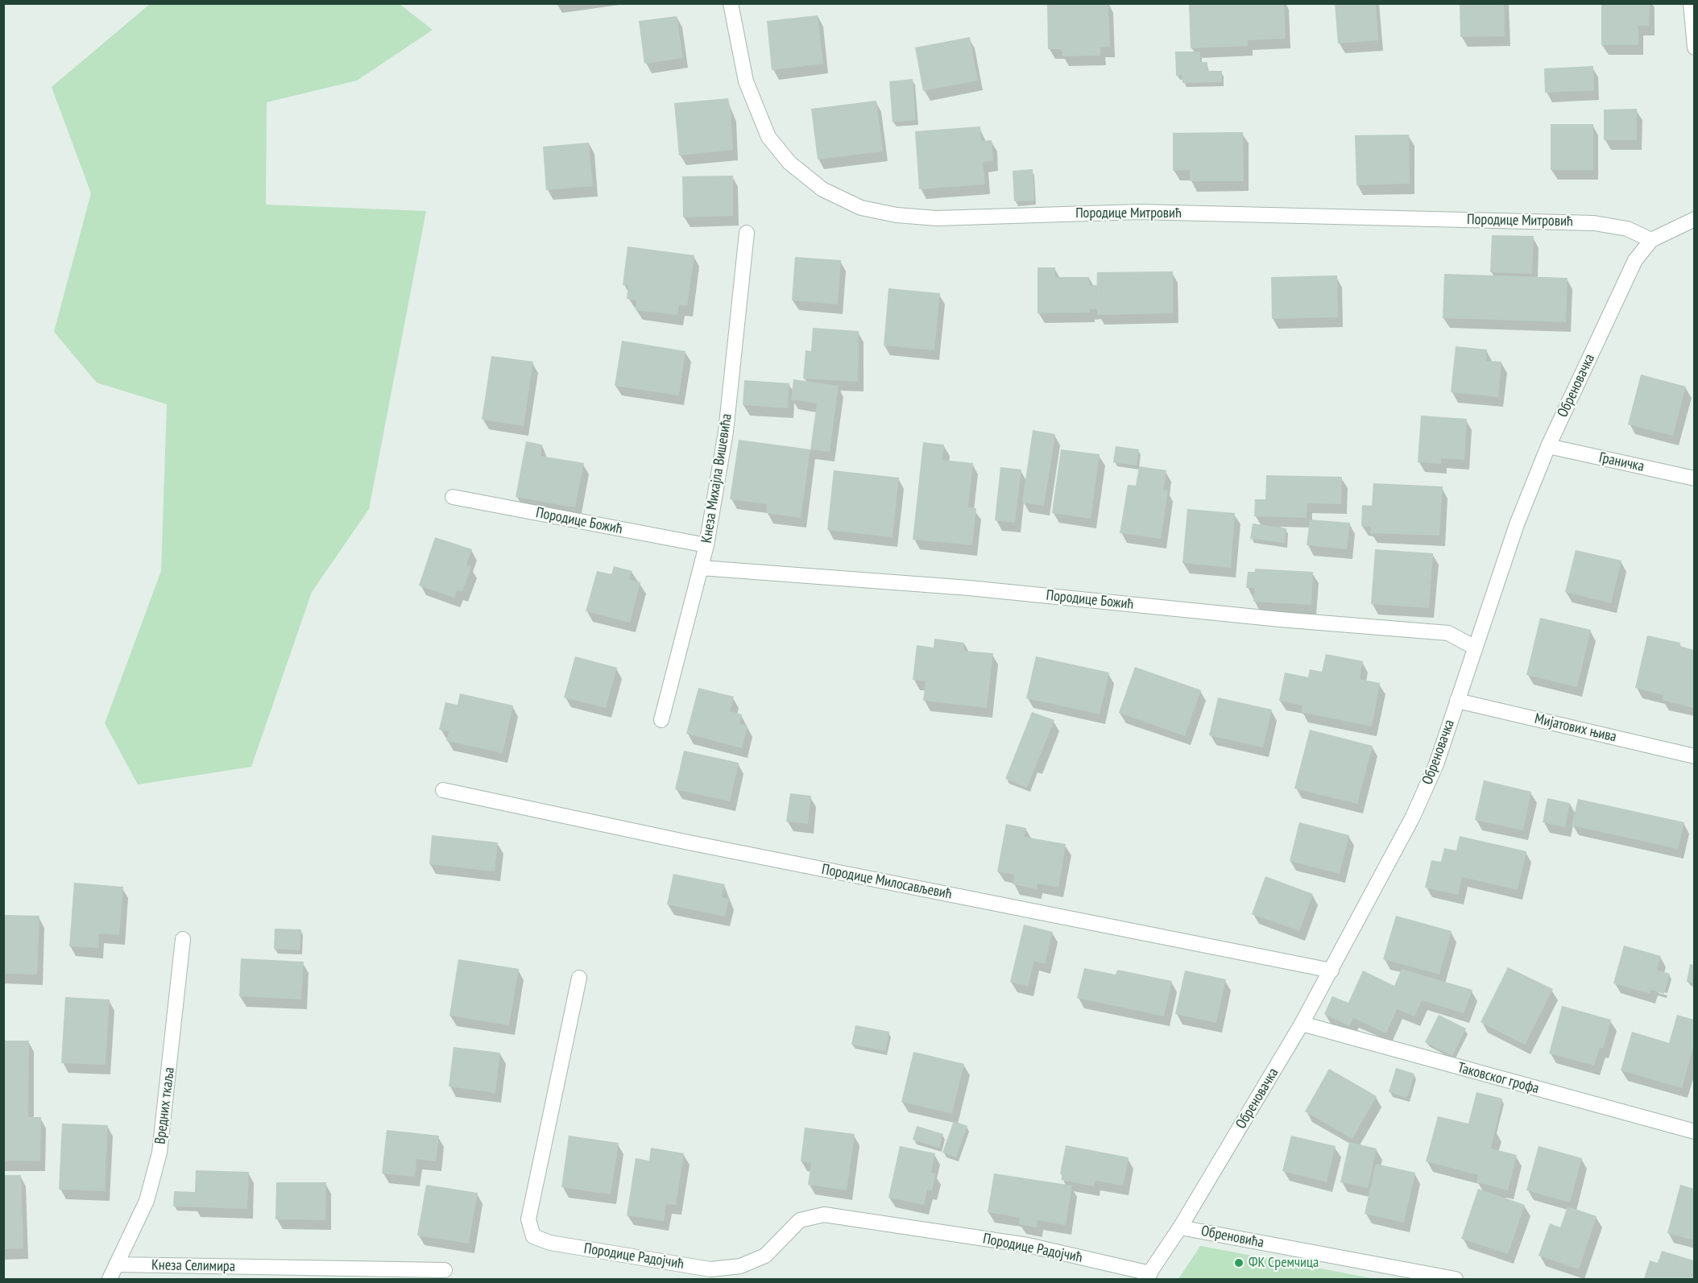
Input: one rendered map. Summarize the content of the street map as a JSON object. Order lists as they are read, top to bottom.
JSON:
{
  "streets": {
    "street": [
      "Породице Митровић",
      "Обреновачка",
      "Граничка",
      "Кнеза Михајла Вишевића",
      "Породице Божић",
      "Мијатових њива",
      "Породице Милосављевић",
      "Таковског грофа",
      "Вредних ткаља",
      "Обреновића",
      "Породице Радојчић",
      "Кнеза Селимира"
    ]
  },
  "crossings": [
    ["Породице Митровић", "Обреновачка"],
    ["Обреновачка", "Граничка"],
    ["Обреновачка", "Породице Божић"],
    ["Обреновачка", "Мијатових њива"],
    ["Обреновачка", "Породице Милосављевић"],
    ["Обреновачка", "Таковског грофа"],
    ["Обреновачка", "Обреновића"],
    ["Обреновачка", "Породице Радојчић"],
    ["Кнеза Михајла Вишевића", "Породице Божић"],
    ["Вредних ткаља", "Кнеза Селимира"]
  ],
  "places": ["ФК Сремчица"]
}
